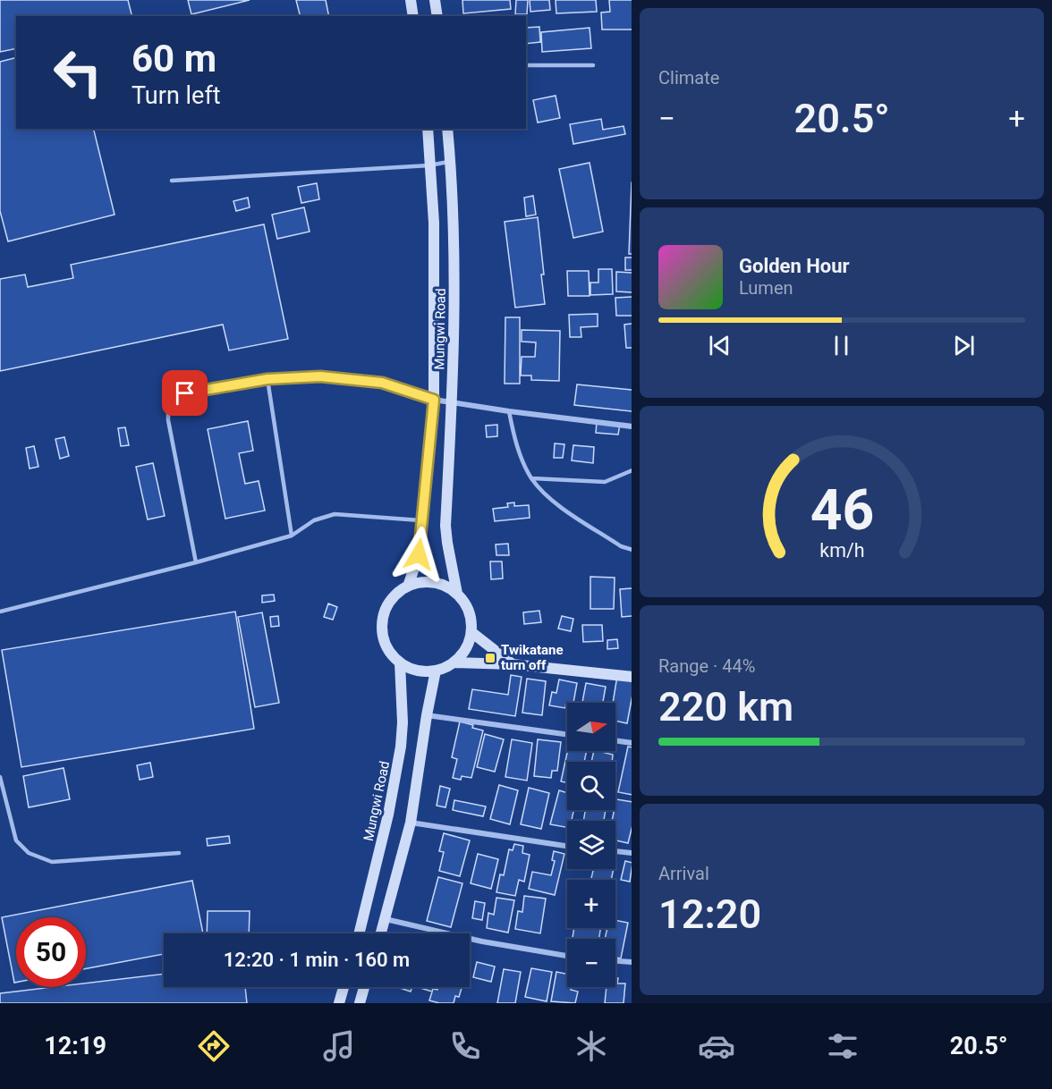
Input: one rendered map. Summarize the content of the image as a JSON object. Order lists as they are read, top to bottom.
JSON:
{
  "streets": {
    "main road": ["Mungwi Road"]
  },
  "places": {
    "transit": ["Twikatane turn off"]
  },
  "north": "right",
  "page": {
    "tile": [
      "Climate",
      ["Range · 44%", "220 km"],
      ["Arrival", "12:20"]
    ],
    "turn": ["60 m", "Turn left"],
    "heat": ["−", "20.5°", "+"],
    "song": ["Golden Hour", "Lumen"],
    "map_buttons": ["+", "−"],
    "limit": "50",
    "trip": "12:20 · 1 min · 160 m",
    "tabs": ["12:19", "20.5°"],
    "gauge": ["46", "km/h"]
  }
}
